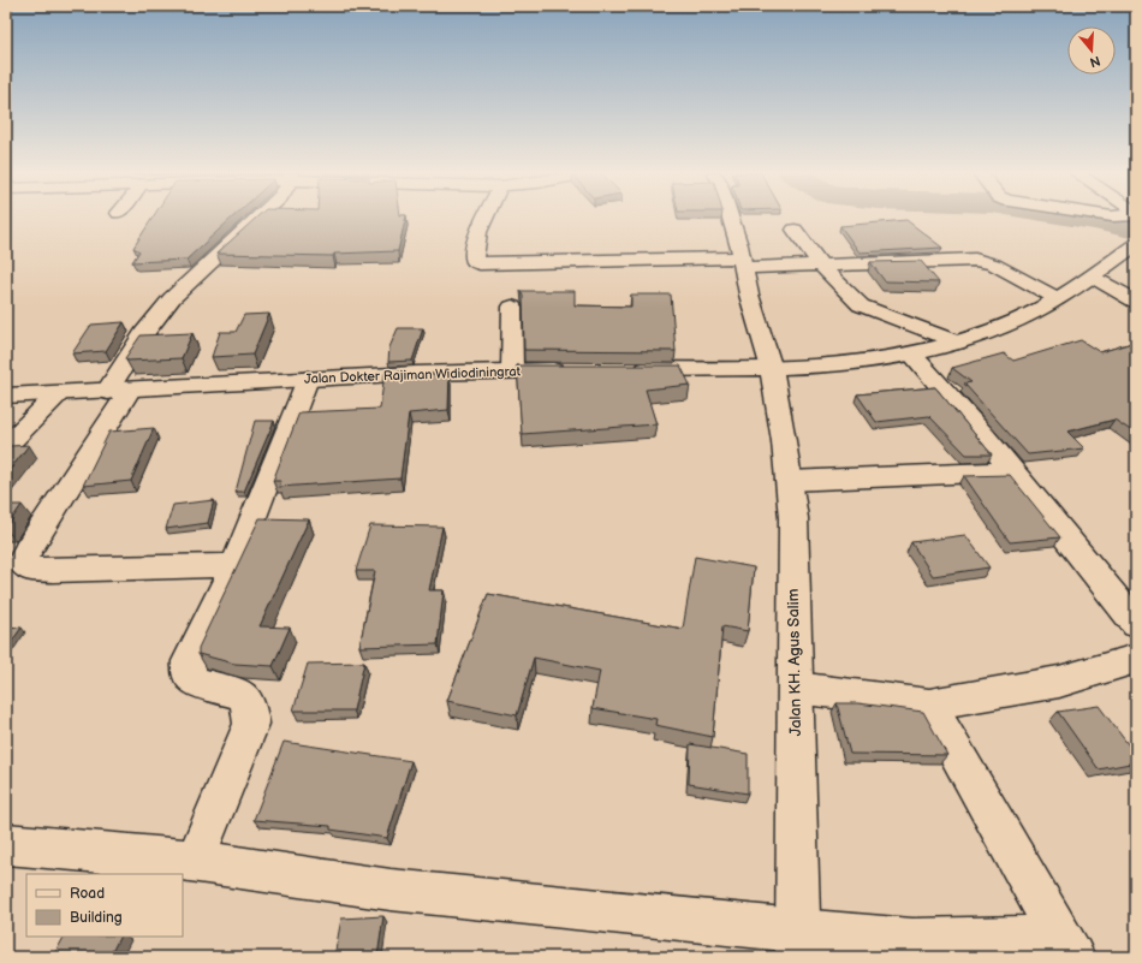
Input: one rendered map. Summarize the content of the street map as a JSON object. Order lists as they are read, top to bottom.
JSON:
{
  "streets": {
    "street": ["Jalan Dokter Rajiman Widiodiningrat", "Jalan KH. Agus Salim"]
  },
  "legend": ["Road", "Building"],
  "north": "bottom"
}
